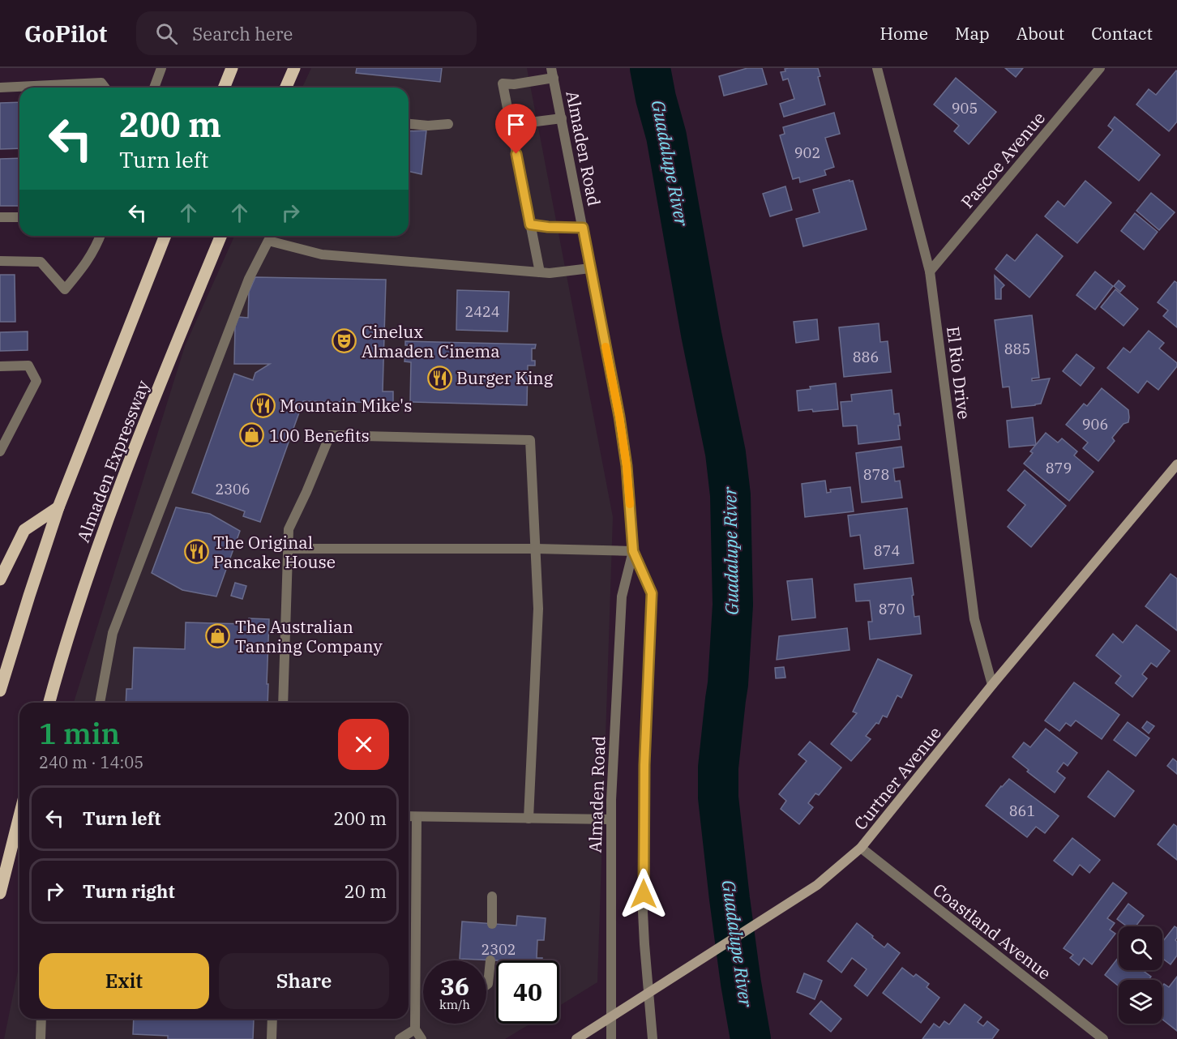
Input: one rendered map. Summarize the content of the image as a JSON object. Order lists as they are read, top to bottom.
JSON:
{
  "streets": {
    "main road": ["Almaden Expressway", "Curtner Avenue"],
    "street": [
      "Almaden Road",
      "Pascoe Avenue",
      "El Rio Drive",
      "Coastland Avenue"
    ]
  },
  "crossings": [
    ["Almaden Road", "Curtner Avenue"],
    ["Pascoe Avenue", "El Rio Drive"],
    ["El Rio Drive", "Curtner Avenue"],
    ["Curtner Avenue", "Coastland Avenue"]
  ],
  "water": ["Guadalupe River"],
  "places": {
    "theatre": ["Cinelux Almaden Cinema"],
    "restaurant": ["Burger King", "Mountain Mike's", "The Original Pancake House"],
    "shop": ["100 Benefits", "The Australian Tanning Company"]
  },
  "house_numbers": [
    "905",
    "902",
    "2424",
    "885",
    "886",
    "906",
    "879",
    "878",
    "2306",
    "874",
    "870",
    "861",
    "2302"
  ],
  "page": {
    "header": "GoPilot",
    "search": "Search here",
    "nav": [
      "Home",
      "Map",
      "About",
      "Contact"
    ],
    "turn": ["200 m", "Turn left"],
    "heading": ["1 min", "240 m · 14:05"],
    "list": [
      {
        "name": "Turn left",
        "value": "200 m"
      },
      {
        "name": "Turn right",
        "value": "20 m"
      }
    ],
    "buttons": ["Exit", "Share"],
    "speed": "36 km/h",
    "limit": "40"
  }
}
